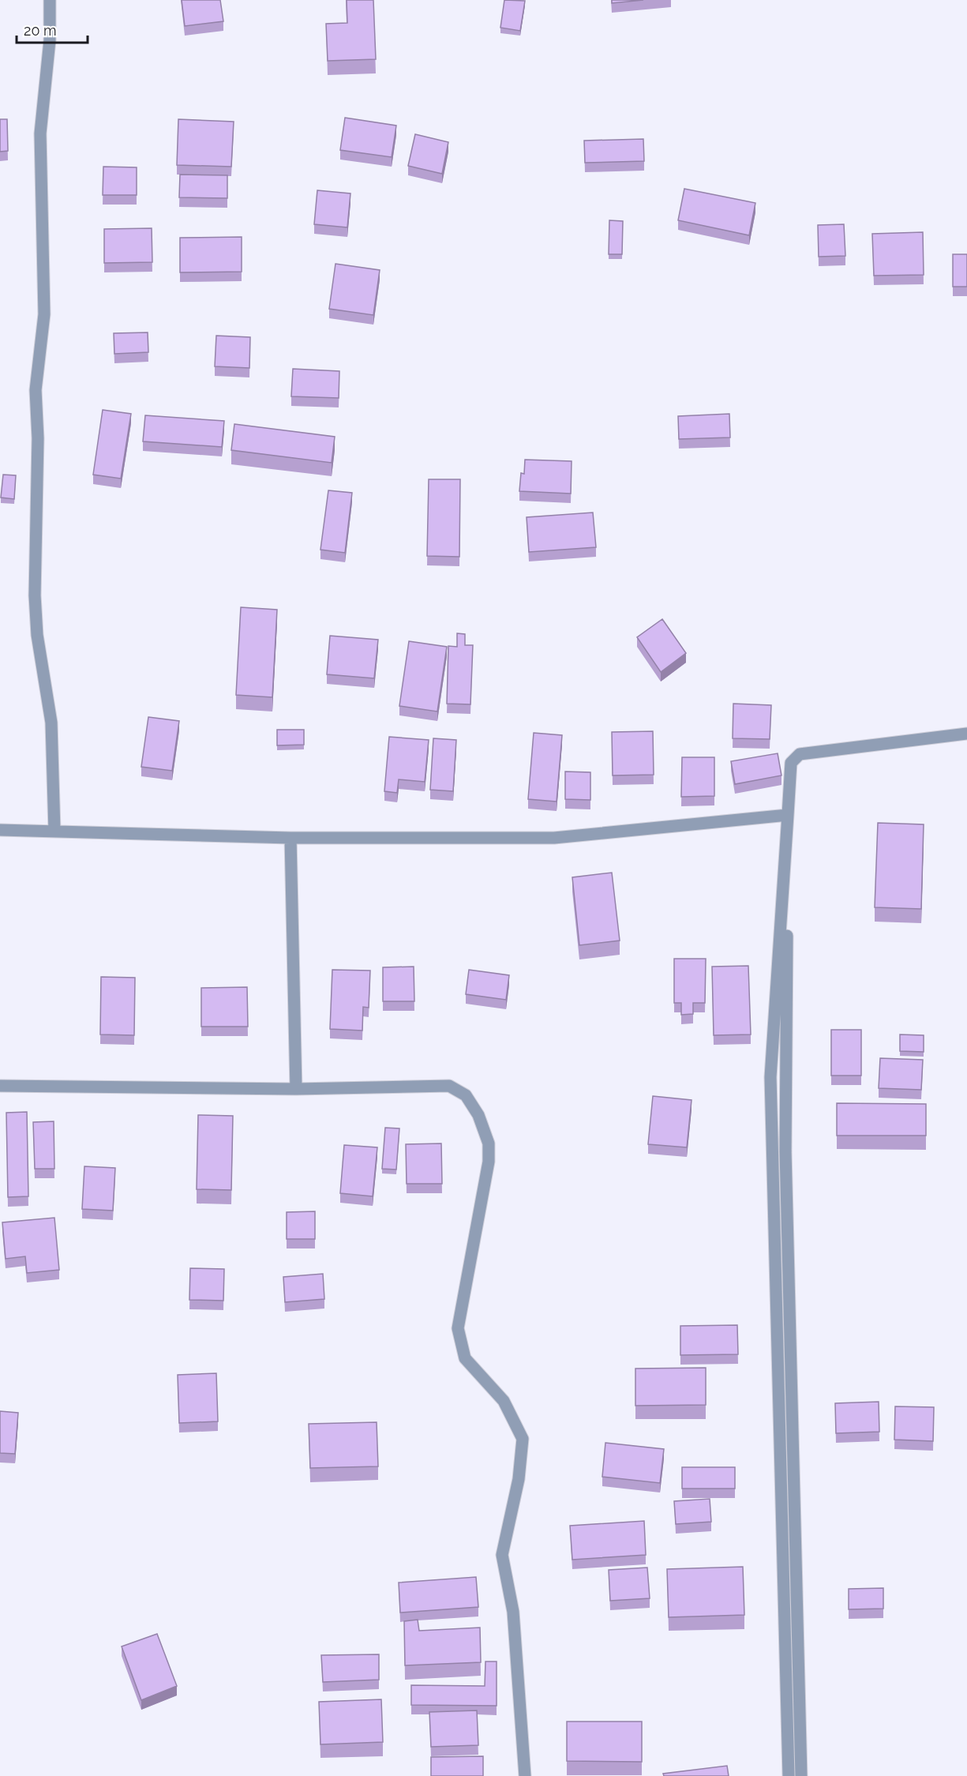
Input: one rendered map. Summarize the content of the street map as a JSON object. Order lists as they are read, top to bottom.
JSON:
{
  "scale_bar": "20 m"
}
